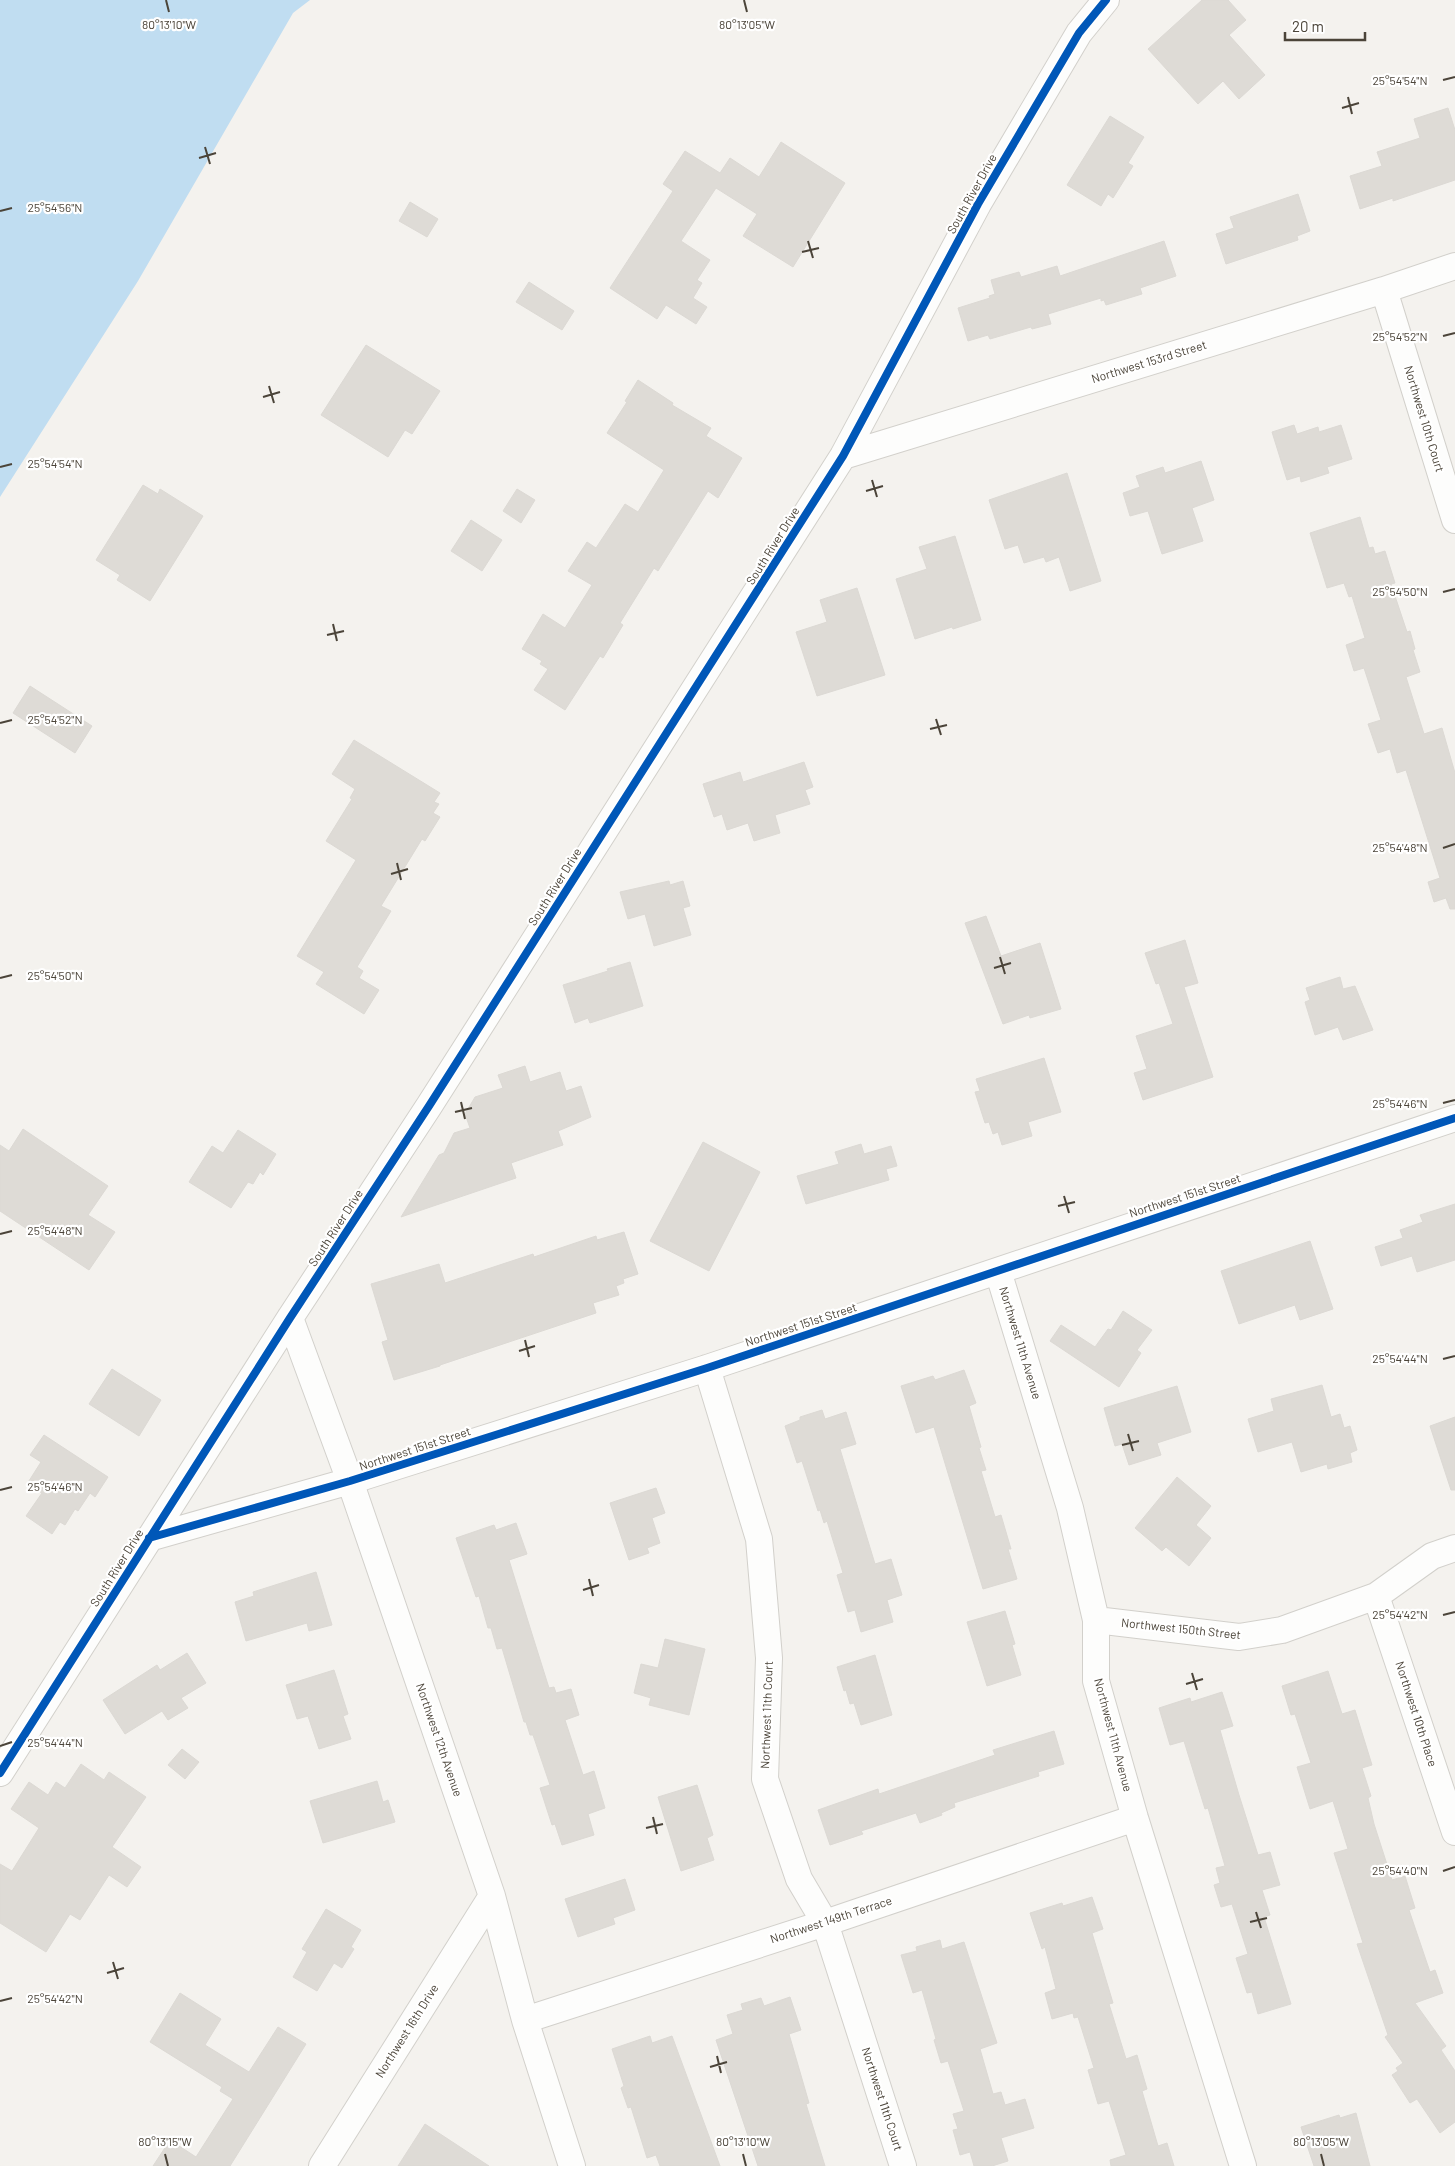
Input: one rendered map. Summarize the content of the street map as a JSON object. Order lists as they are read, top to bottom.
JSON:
{
  "streets": {
    "street": [
      "South River Drive",
      "Northwest 153rd Street",
      "Northwest 10th Court",
      "Northwest 151st Street",
      "Northwest 11th Avenue",
      "Northwest 150th Street",
      "Northwest 10th Place",
      "Northwest 11th Court",
      "Northwest 12th Avenue",
      "Northwest 149th Terrace",
      "Northwest 16th Drive"
    ]
  },
  "crossings": [
    ["South River Drive", "Northwest 153rd Street"],
    ["South River Drive", "Northwest 151st Street"],
    ["South River Drive", "Northwest 12th Avenue"],
    ["Northwest 153rd Street", "Northwest 10th Court"],
    ["Northwest 151st Street", "Northwest 11th Avenue"],
    ["Northwest 151st Street", "Northwest 11th Court"],
    ["Northwest 151st Street", "Northwest 12th Avenue"],
    ["Northwest 11th Avenue", "Northwest 150th Street"],
    ["Northwest 11th Avenue", "Northwest 149th Terrace"],
    ["Northwest 150th Street", "Northwest 10th Place"],
    ["Northwest 11th Court", "Northwest 149th Terrace"],
    ["Northwest 12th Avenue", "Northwest 149th Terrace"],
    ["Northwest 12th Avenue", "Northwest 16th Drive"]
  ],
  "scale_bar": "20 m",
  "coordinates": [
    "80°13'10\"W",
    "80°13'05\"W",
    "25°54'54\"N",
    "25°54'56\"N",
    "25°54'52\"N",
    "25°54'50\"N",
    "25°54'48\"N",
    "25°54'46\"N",
    "25°54'44\"N",
    "25°54'42\"N",
    "25°54'40\"N",
    "80°13'15\"W"
  ]
}
